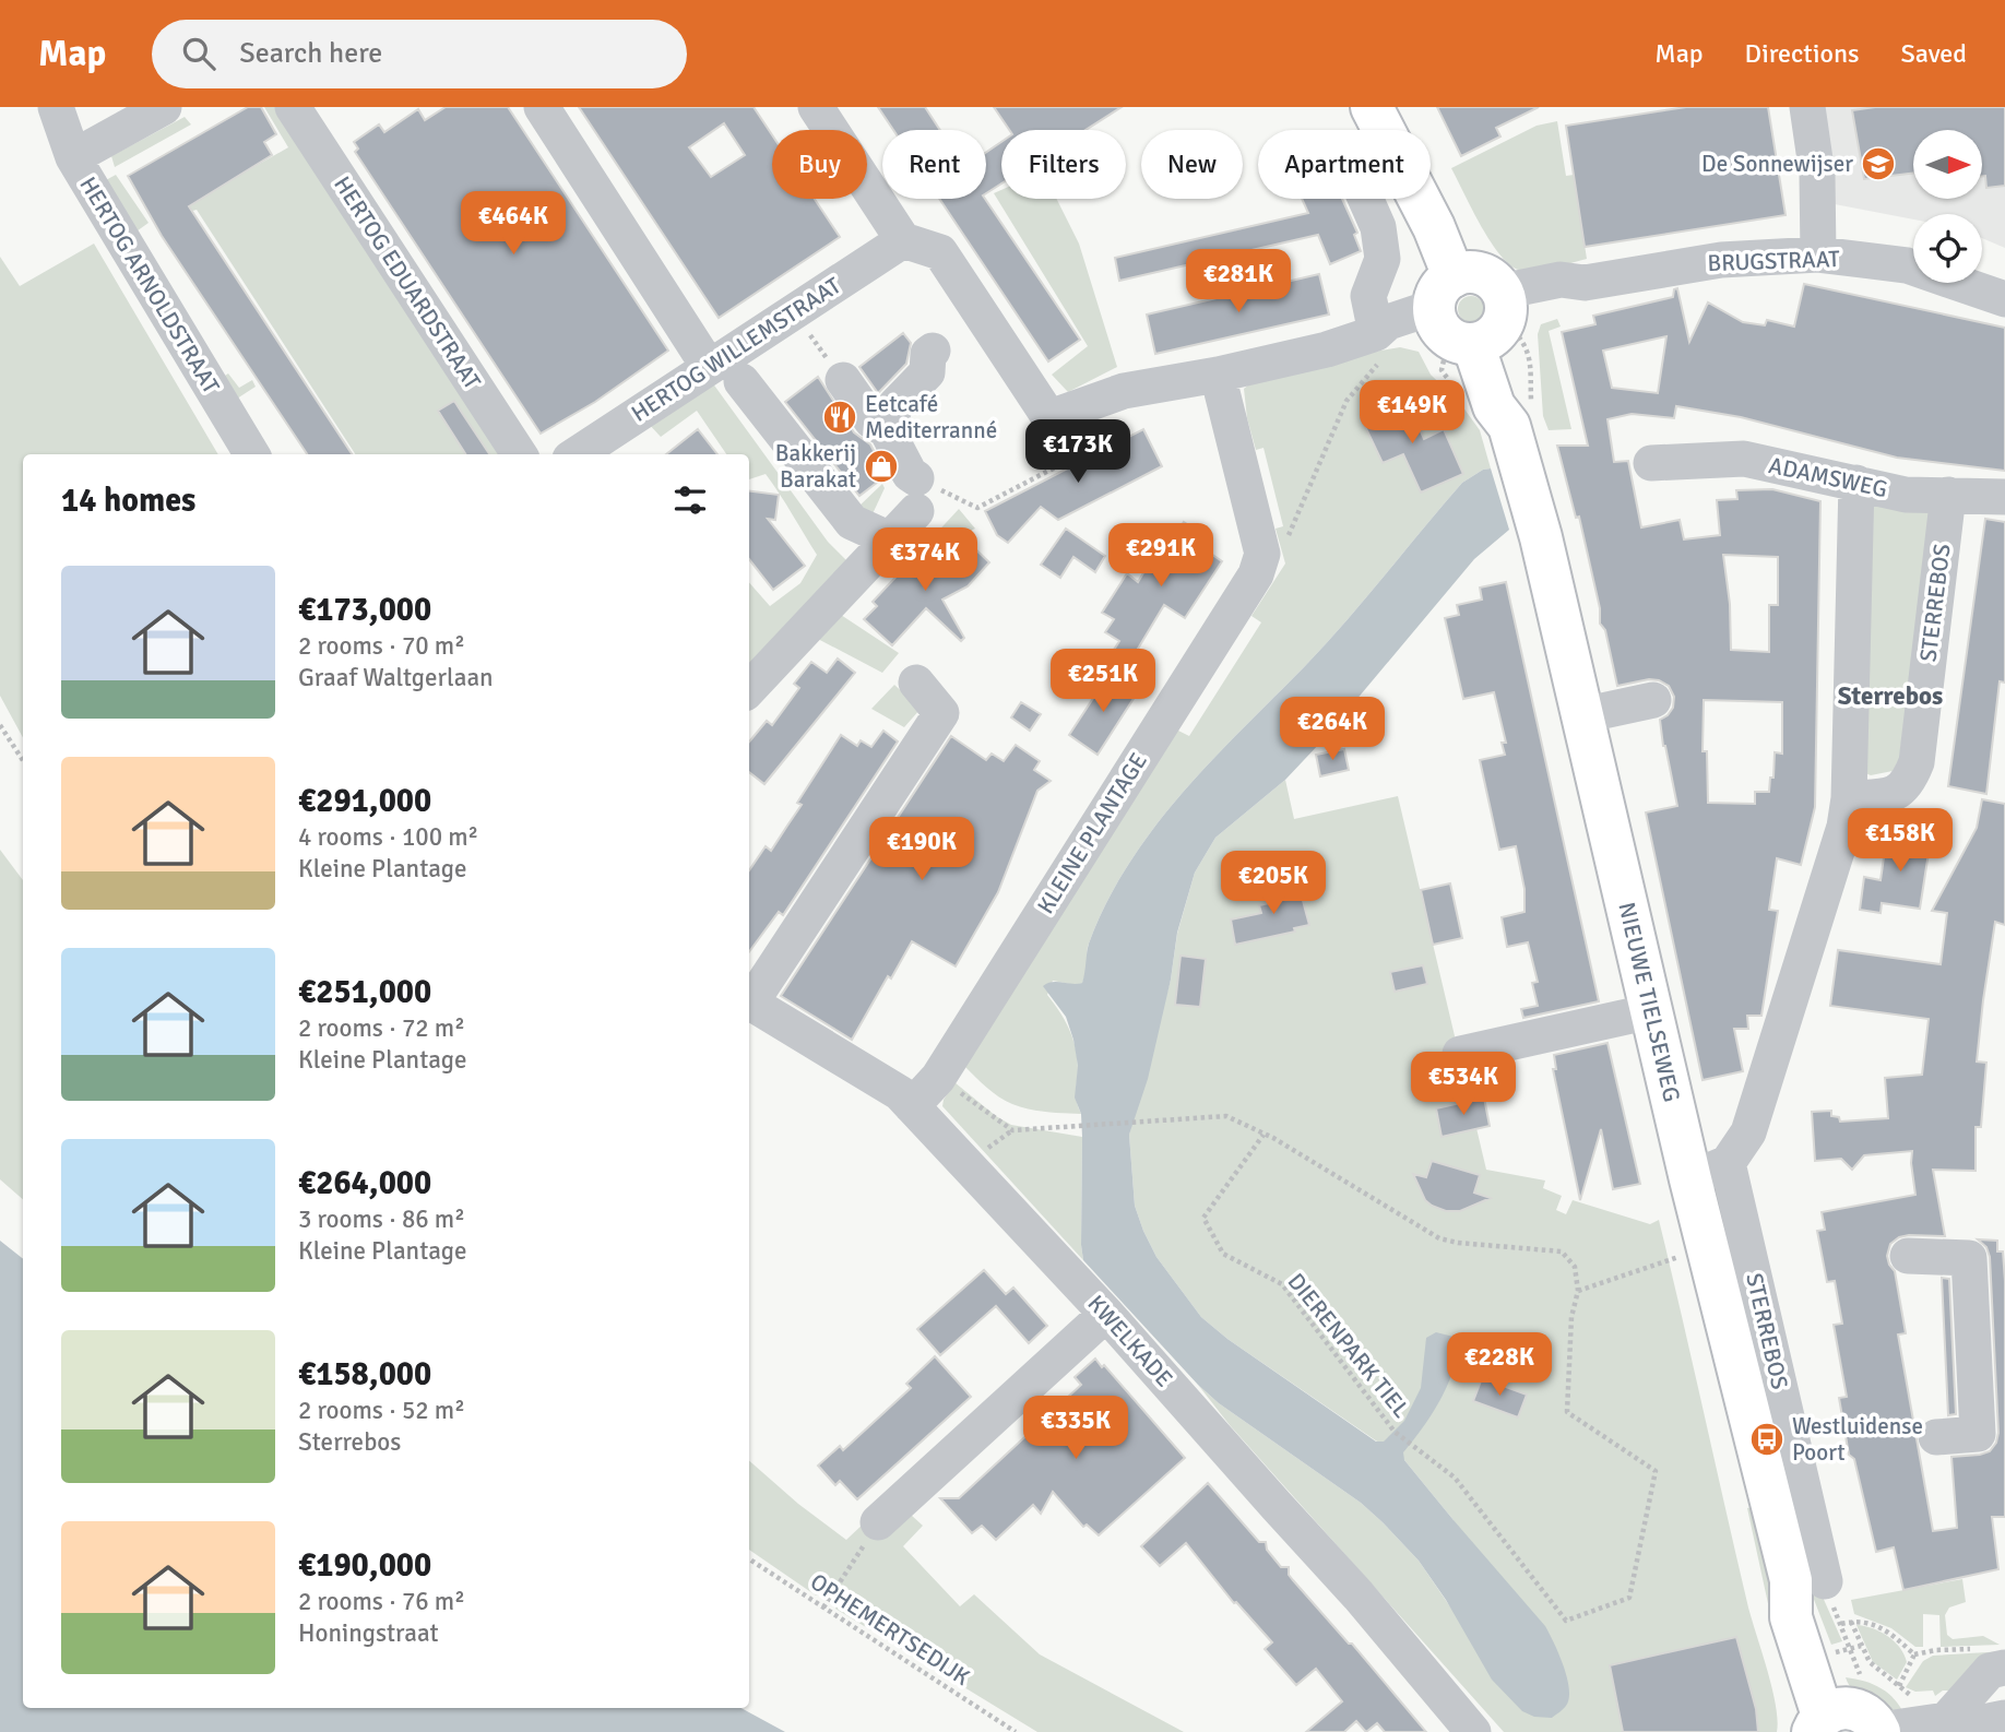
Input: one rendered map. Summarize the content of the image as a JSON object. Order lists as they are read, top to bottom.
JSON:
{
  "streets": {
    "main road": ["NIEUWE TIELSEWEG"],
    "street": [
      "BRUGSTRAAT",
      "HERTOG EDUARDSTRAAT",
      "HERTOG ARNOLDSTRAAT",
      "HERTOG WILLEMSTRAAT",
      "ADAMSWEG",
      "STERREBOS",
      "KLEINE PLANTAGE",
      "KWELKADE"
    ],
    "path": ["DIERENPARK TIEL", "OPHEMERTSEDIJK"]
  },
  "crossings": [
    ["BRUGSTRAAT", "NIEUWE TIELSEWEG"],
    ["ADAMSWEG", "STERREBOS"],
    ["STERREBOS", "NIEUWE TIELSEWEG"],
    ["KLEINE PLANTAGE", "KWELKADE"]
  ],
  "districts": ["Sterrebos"],
  "places": {
    "school or university": ["De Sonnewijser"],
    "restaurant": ["Eetcafé Mediterranné"],
    "shop": ["Bakkerij Barakat"],
    "bus stop": ["Westluidense Poort"]
  },
  "north": "right",
  "page": {
    "header": "Map",
    "search": "Search here",
    "nav": ["Map", "Directions", "Saved"],
    "chip": [
      "Buy",
      "Rent",
      "Filters",
      "New",
      "Apartment"
    ],
    "price": [
      "€464K",
      "€281K",
      "€149K",
      "€173K",
      "€291K",
      "€374K",
      "€251K",
      "€264K",
      "€158K",
      "€190K",
      "€205K",
      "€534K",
      "€228K",
      "€335K"
    ],
    "heading": "14 homes",
    "list": [
      {
        "name": "€173,000",
        "note": "2 rooms · 70 m² · Graaf Waltgerlaan"
      },
      {
        "name": "€291,000",
        "note": "4 rooms · 100 m² · Kleine Plantage"
      },
      {
        "name": "€251,000",
        "note": "2 rooms · 72 m² · Kleine Plantage"
      },
      {
        "name": "€264,000",
        "note": "3 rooms · 86 m² · Kleine Plantage"
      },
      {
        "name": "€158,000",
        "note": "2 rooms · 52 m² · Sterrebos"
      },
      {
        "name": "€190,000",
        "note": "2 rooms · 76 m² · Honingstraat"
      }
    ]
  }
}
